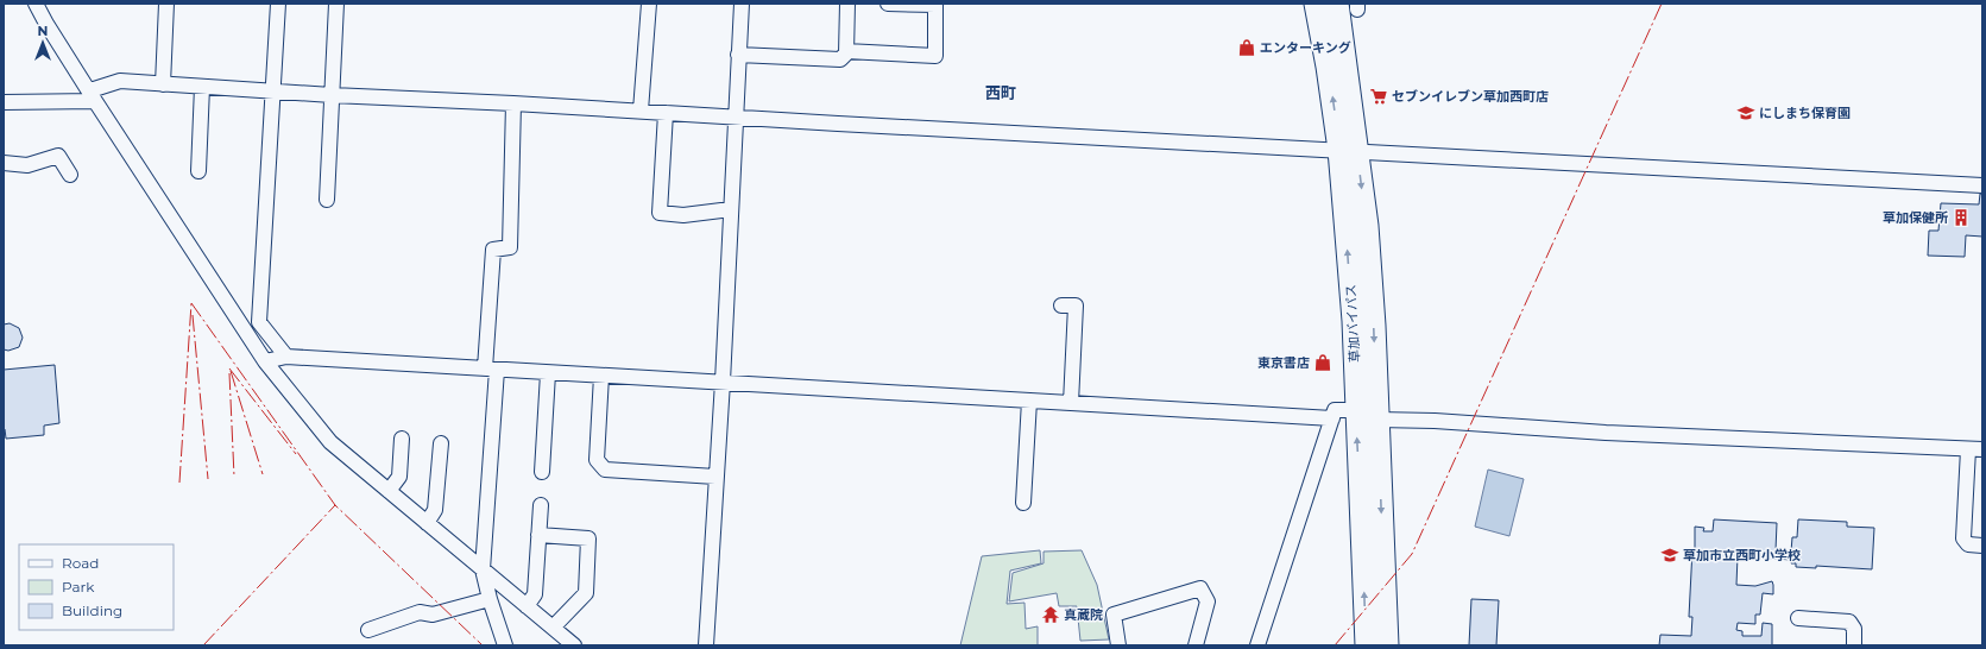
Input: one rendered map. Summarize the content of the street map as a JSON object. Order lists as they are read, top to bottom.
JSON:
{
  "streets": {
    "highway": ["草加バイパス"]
  },
  "districts": ["西町"],
  "places": {
    "shop": ["エンターキング", "東京書店"],
    "supermarket": ["セブンイレブン草加西町店"],
    "school or university": ["にしまち保育園", "草加市立西町小学校"],
    "building": ["草加保健所"],
    "temple": ["真蔵院"]
  },
  "legend": ["Road", "Park", "Building"],
  "north": "top"
}
